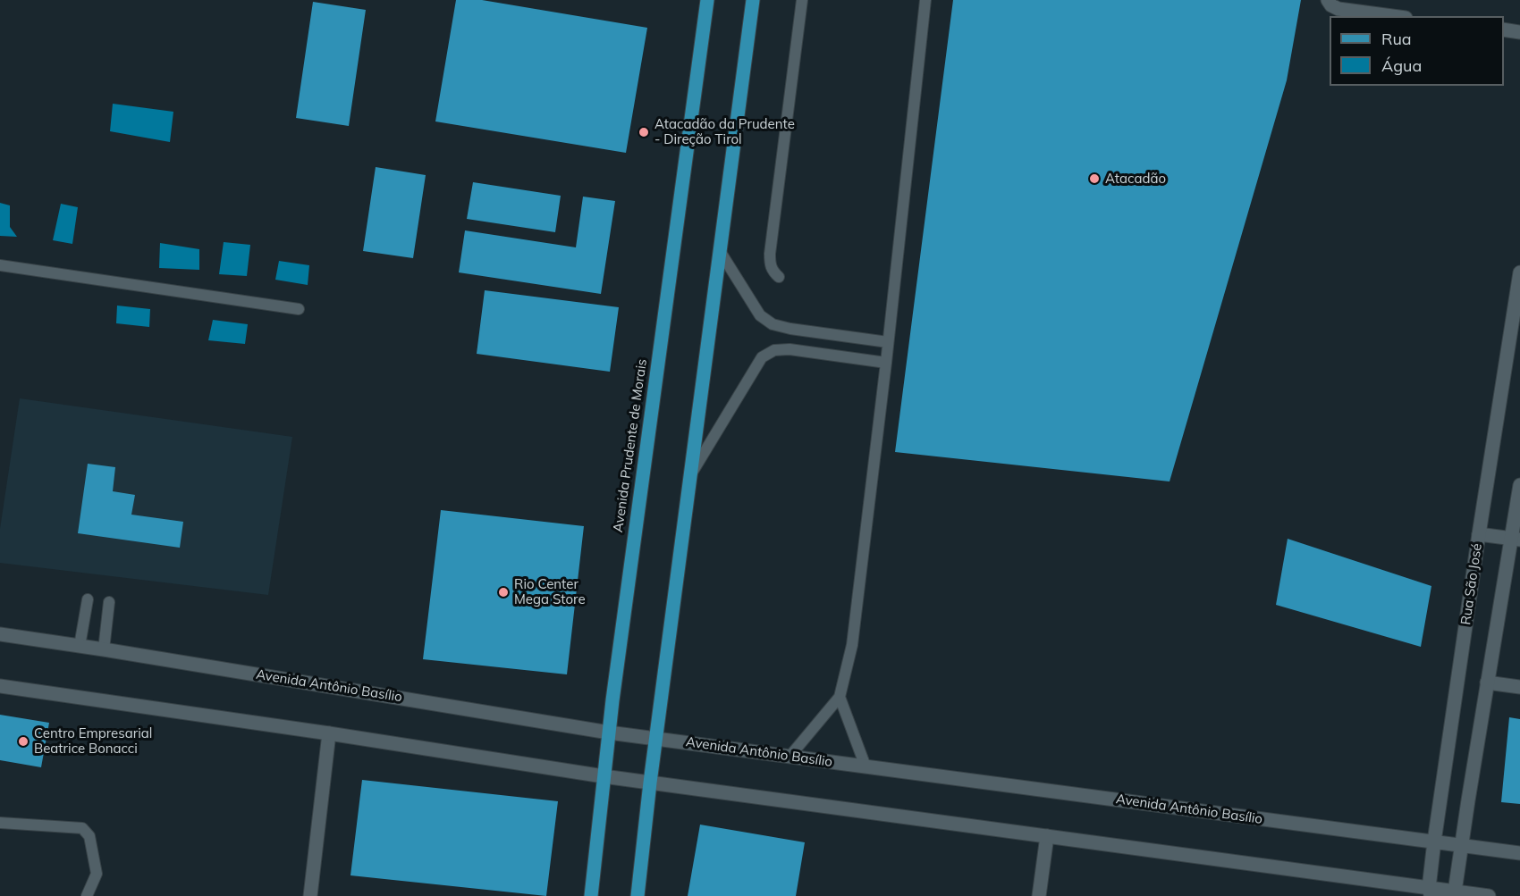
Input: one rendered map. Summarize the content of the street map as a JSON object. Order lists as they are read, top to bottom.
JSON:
{
  "streets": {
    "main road": ["Avenida Prudente de Morais", "Rua São José", "Avenida Antônio Basílio"]
  },
  "crossings": [
    ["Avenida Prudente de Morais", "Avenida Antônio Basílio"],
    ["Rua São José", "Avenida Antônio Basílio"]
  ],
  "places": [
    "Atacadão da Prudente - Direção Tirol",
    "Atacadão",
    "Rio Center Mega Store",
    "Centro Empresarial Beatrice Bonacci"
  ],
  "legend": ["Rua", "Água"]
}
